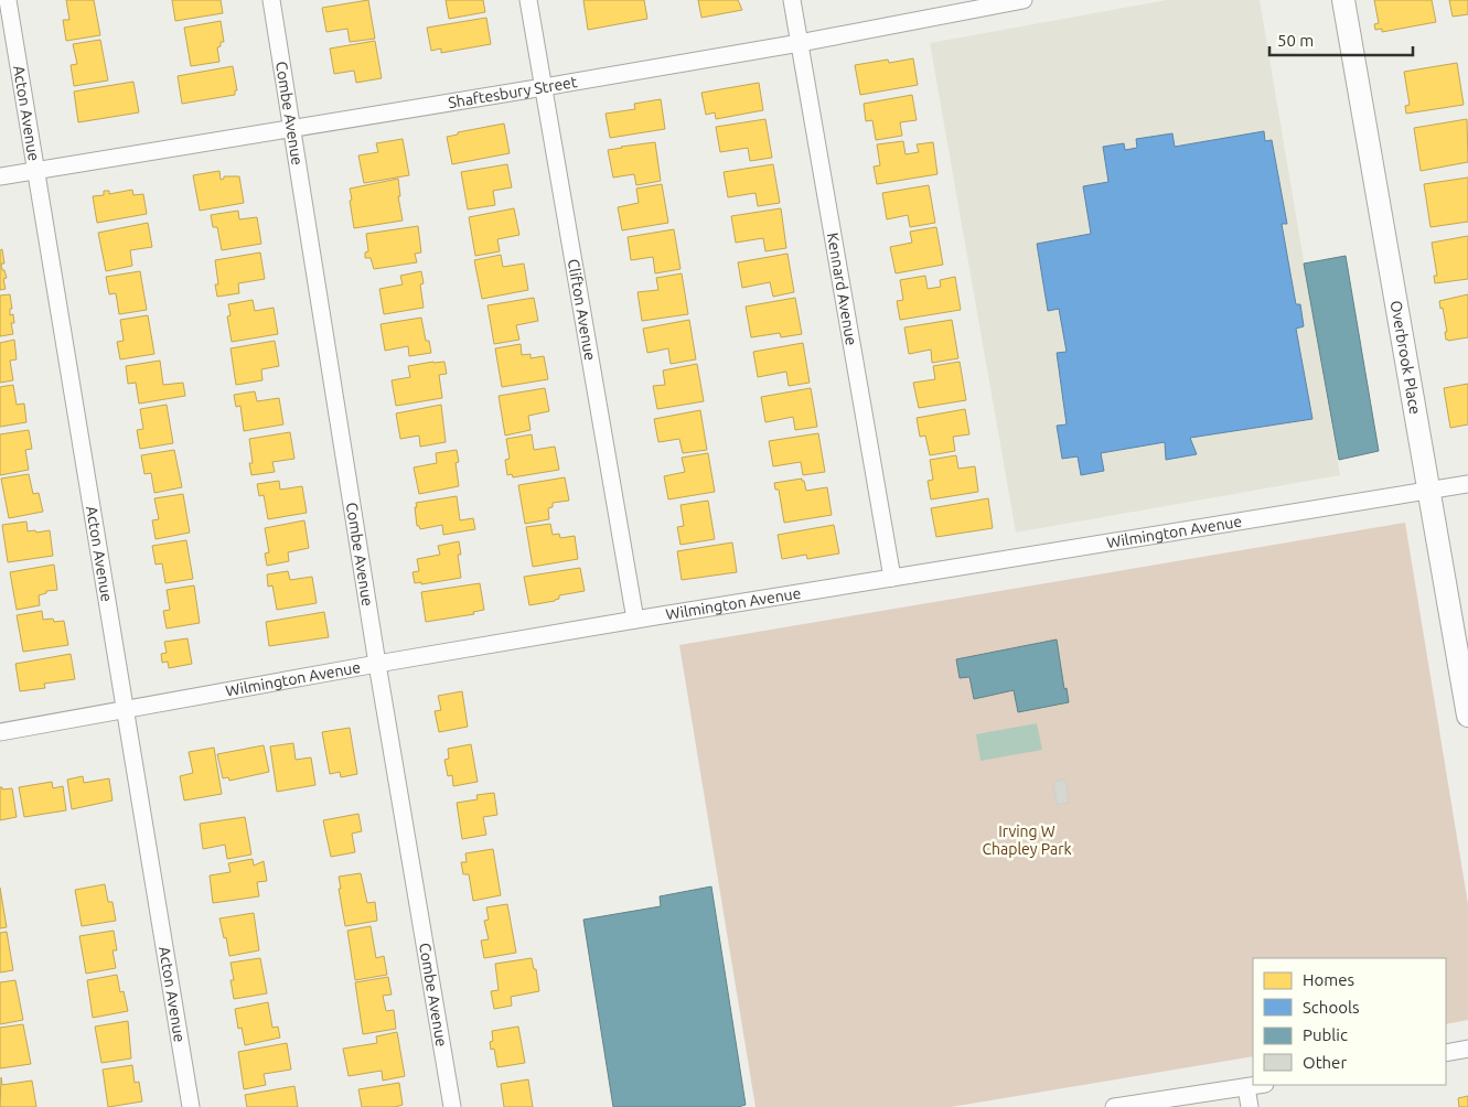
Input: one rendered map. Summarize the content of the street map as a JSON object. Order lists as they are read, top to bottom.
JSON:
{
  "streets": {
    "street": [
      "Shaftesbury Street",
      "Combe Avenue",
      "Acton Avenue",
      "Kennard Avenue",
      "Clifton Avenue",
      "Overbrook Place",
      "Wilmington Avenue"
    ]
  },
  "crossings": [
    ["Shaftesbury Street", "Combe Avenue"],
    ["Shaftesbury Street", "Acton Avenue"],
    ["Shaftesbury Street", "Kennard Avenue"],
    ["Shaftesbury Street", "Clifton Avenue"],
    ["Combe Avenue", "Wilmington Avenue"],
    ["Acton Avenue", "Wilmington Avenue"],
    ["Kennard Avenue", "Wilmington Avenue"],
    ["Clifton Avenue", "Wilmington Avenue"],
    ["Overbrook Place", "Wilmington Avenue"]
  ],
  "parks": ["Irving W Chapley Park"],
  "legend": [
    "Homes",
    "Schools",
    "Public",
    "Other"
  ],
  "scale_bar": "50 m"
}
